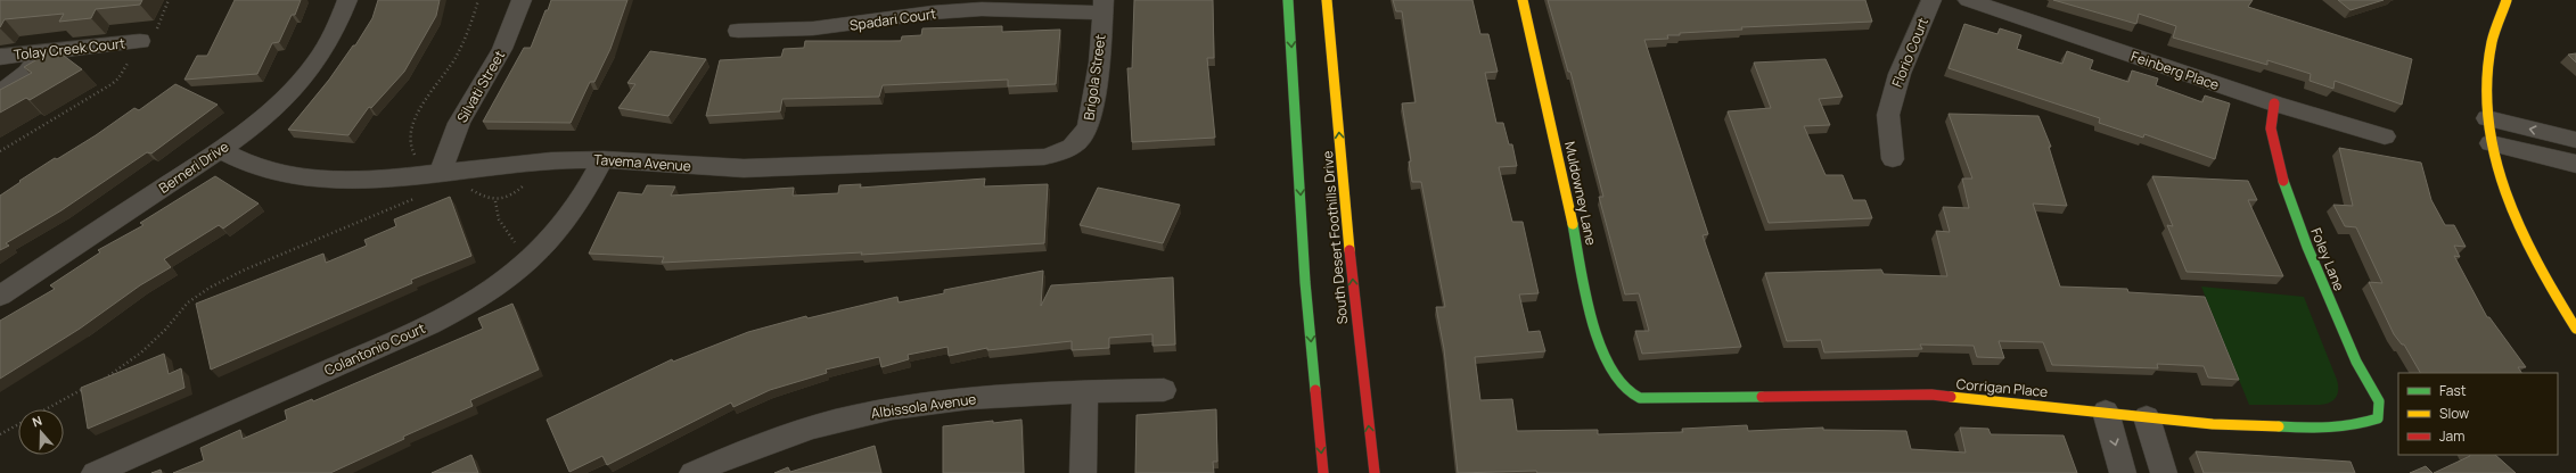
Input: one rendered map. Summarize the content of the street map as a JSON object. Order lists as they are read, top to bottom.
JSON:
{
  "streets": {
    "street": [
      "Spadari Court",
      "Tolay Creek Court",
      "Florio Court",
      "Feinberg Place",
      "Brigola Street",
      "Silvati Street",
      "Tavema Avenue",
      "Berneri Drive",
      "Muldowney Lane",
      "South Desert Foothills Drive",
      "Foley Lane",
      "Colantonio Court",
      "Corrigan Place",
      "Albissola Avenue"
    ]
  },
  "crossings": [
    ["Spadari Court", "Brigola Street"],
    ["Feinberg Place", "Foley Lane"],
    ["Brigola Street", "Tavema Avenue"],
    ["Silvati Street", "Tavema Avenue"],
    ["Tavema Avenue", "Berneri Drive"],
    ["Tavema Avenue", "Colantonio Court"],
    ["Muldowney Lane", "Corrigan Place"],
    ["Foley Lane", "Corrigan Place"]
  ],
  "legend": ["Fast", "Slow", "Jam"],
  "north": "top"
}
